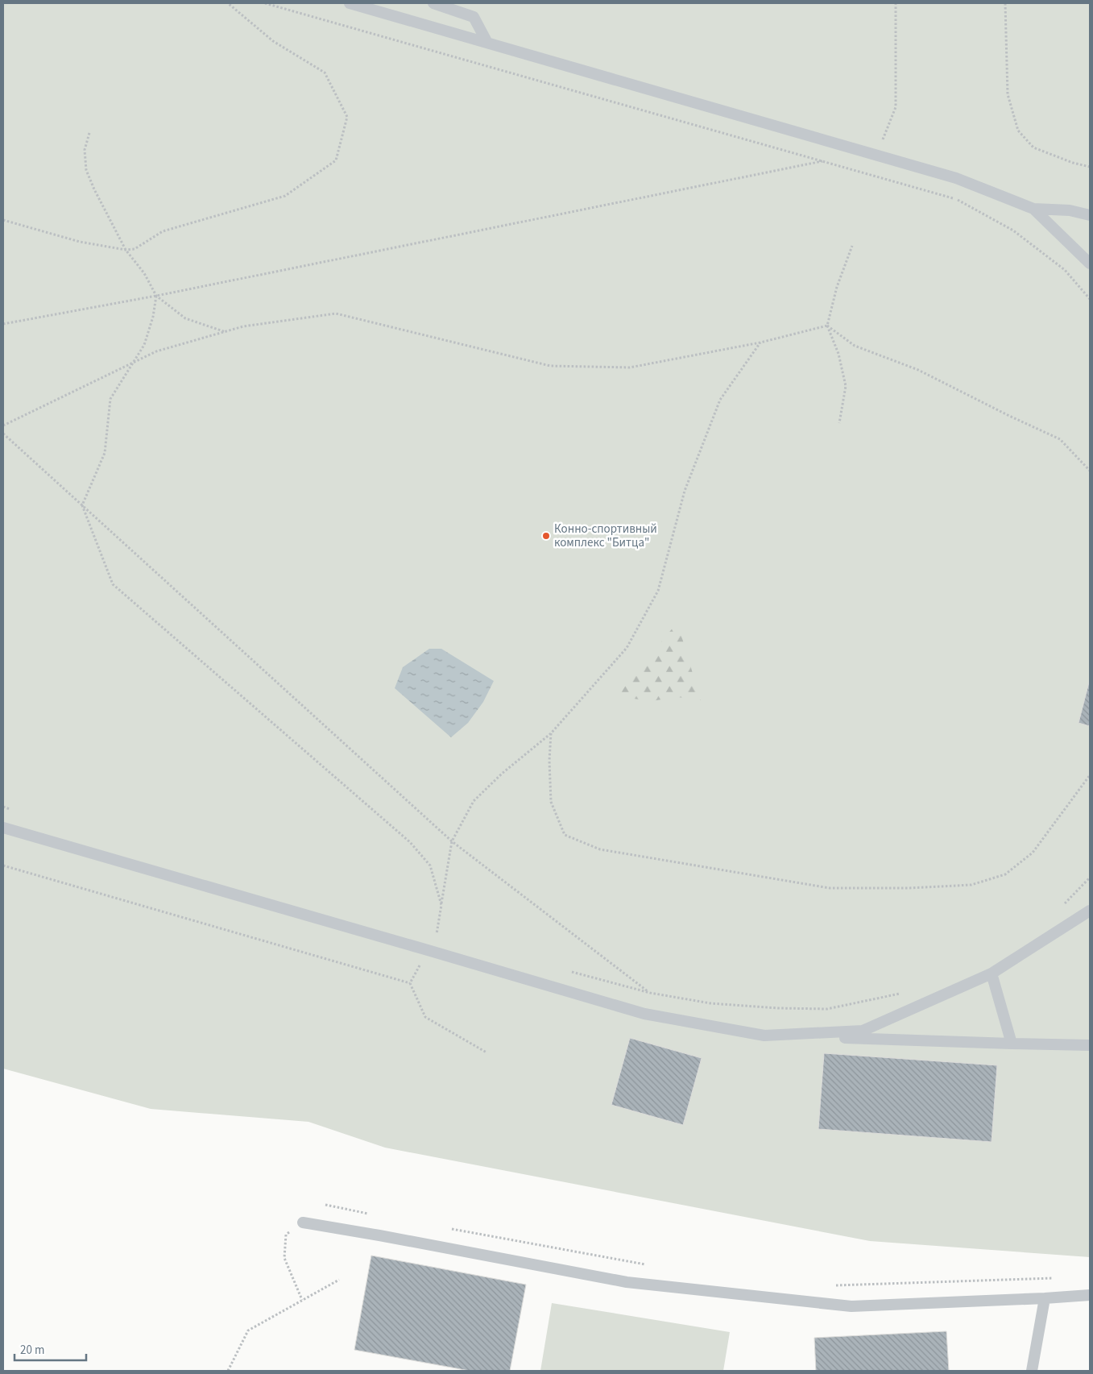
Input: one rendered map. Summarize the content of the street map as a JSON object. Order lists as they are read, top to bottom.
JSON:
{
  "places": ["Конно-спортивный комплекс \"Битца\""],
  "scale_bar": "20 m"
}
